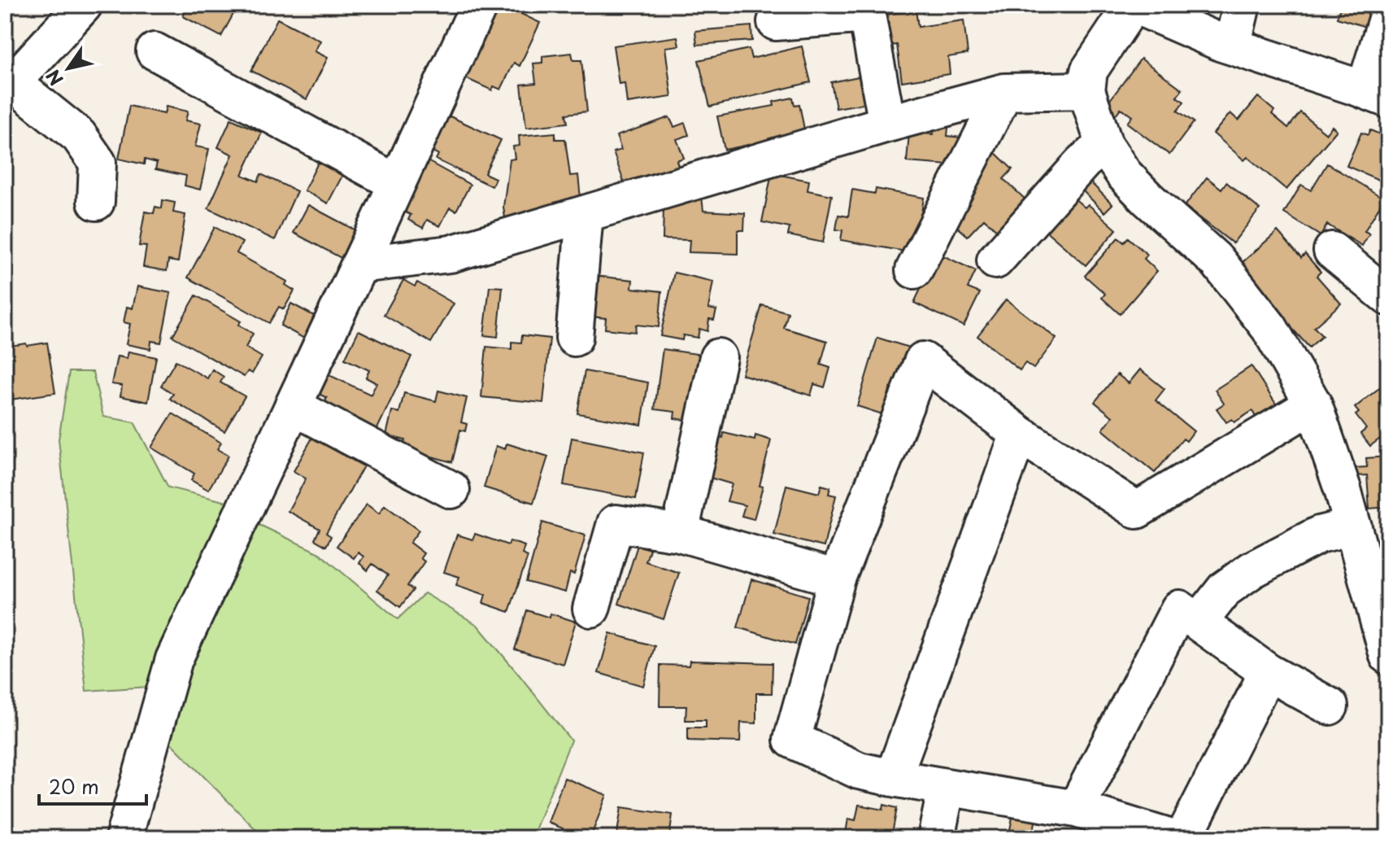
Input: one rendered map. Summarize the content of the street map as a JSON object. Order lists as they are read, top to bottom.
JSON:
{
  "scale_bar": "20 m",
  "north": "bottom left"
}
